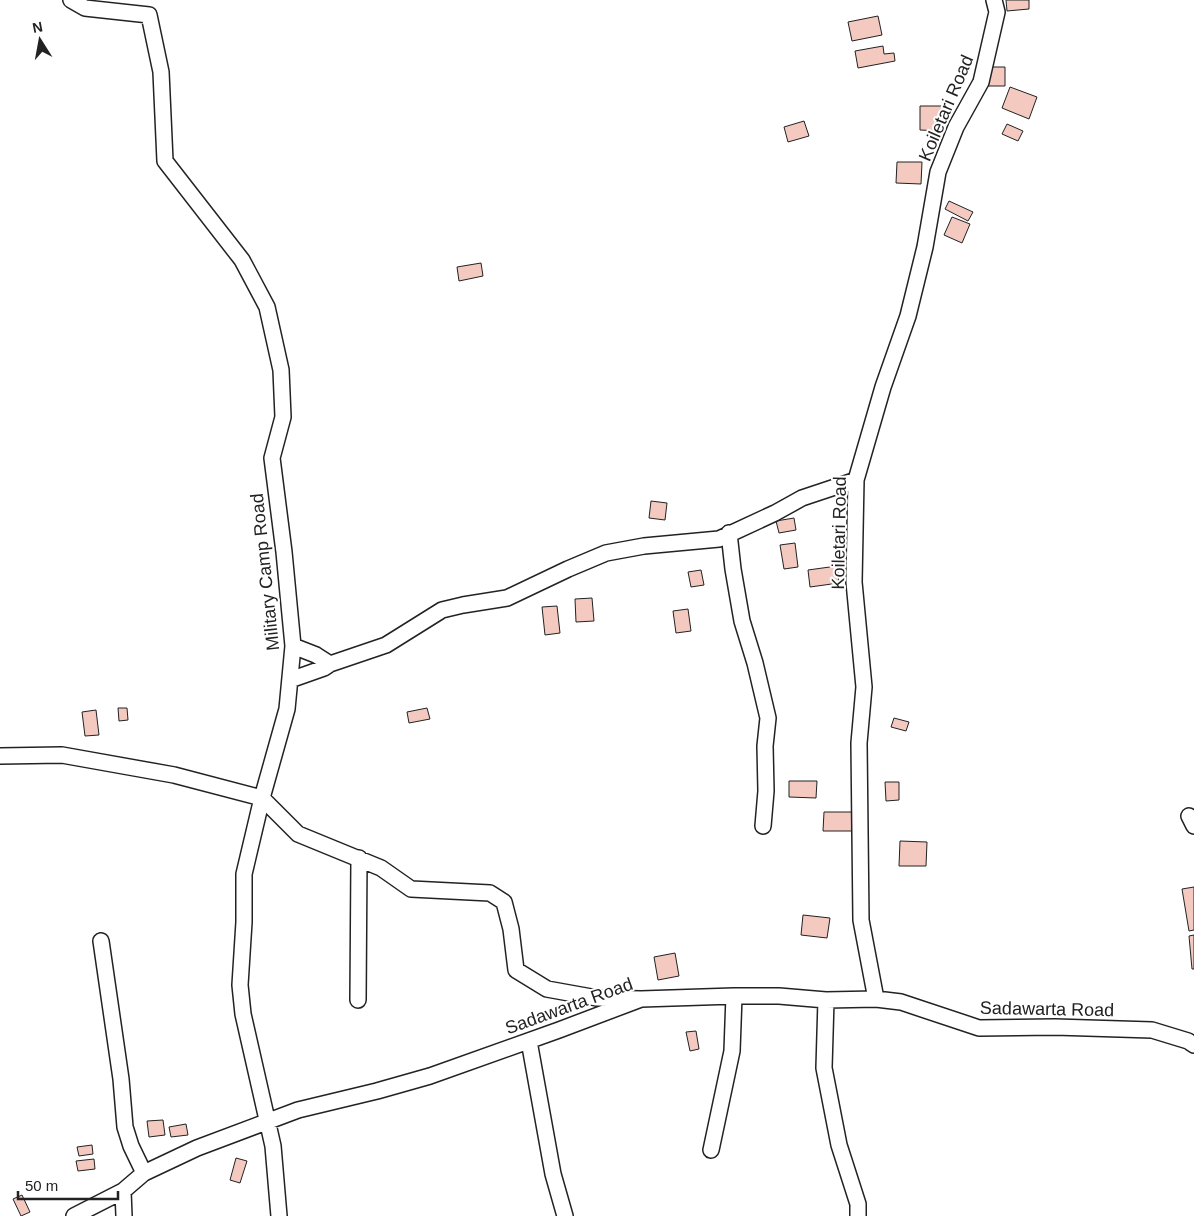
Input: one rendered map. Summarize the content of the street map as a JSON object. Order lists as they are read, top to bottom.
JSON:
{
  "streets": {
    "street": ["Koiletari Road", "Military Camp Road", "Sadawarta Road"]
  },
  "crossings": [
    ["Koiletari Road", "Sadawarta Road"],
    ["Military Camp Road", "Sadawarta Road"]
  ],
  "scale_bar": "50 m",
  "north": "top"
}
